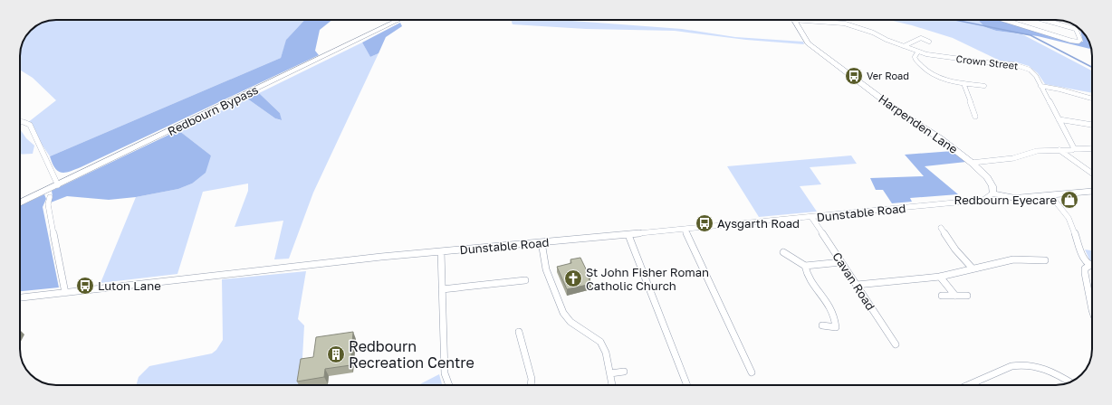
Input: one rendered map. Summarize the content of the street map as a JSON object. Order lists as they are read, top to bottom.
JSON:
{
  "streets": {
    "main road": ["Redbourn Bypass"],
    "street": [
      "Crown Street",
      "Harpenden Lane",
      "Dunstable Road",
      "Cavan Road"
    ]
  },
  "crossings": [
    ["Harpenden Lane", "Dunstable Road"],
    ["Dunstable Road", "Cavan Road"]
  ],
  "places": {
    "bus stop": ["Ver Road", "Aysgarth Road", "Luton Lane"],
    "shop": ["Redbourn Eyecare"],
    "church": ["St John Fisher Roman Catholic Church"],
    "building": ["Redbourn Recreation Centre"]
  }
}
